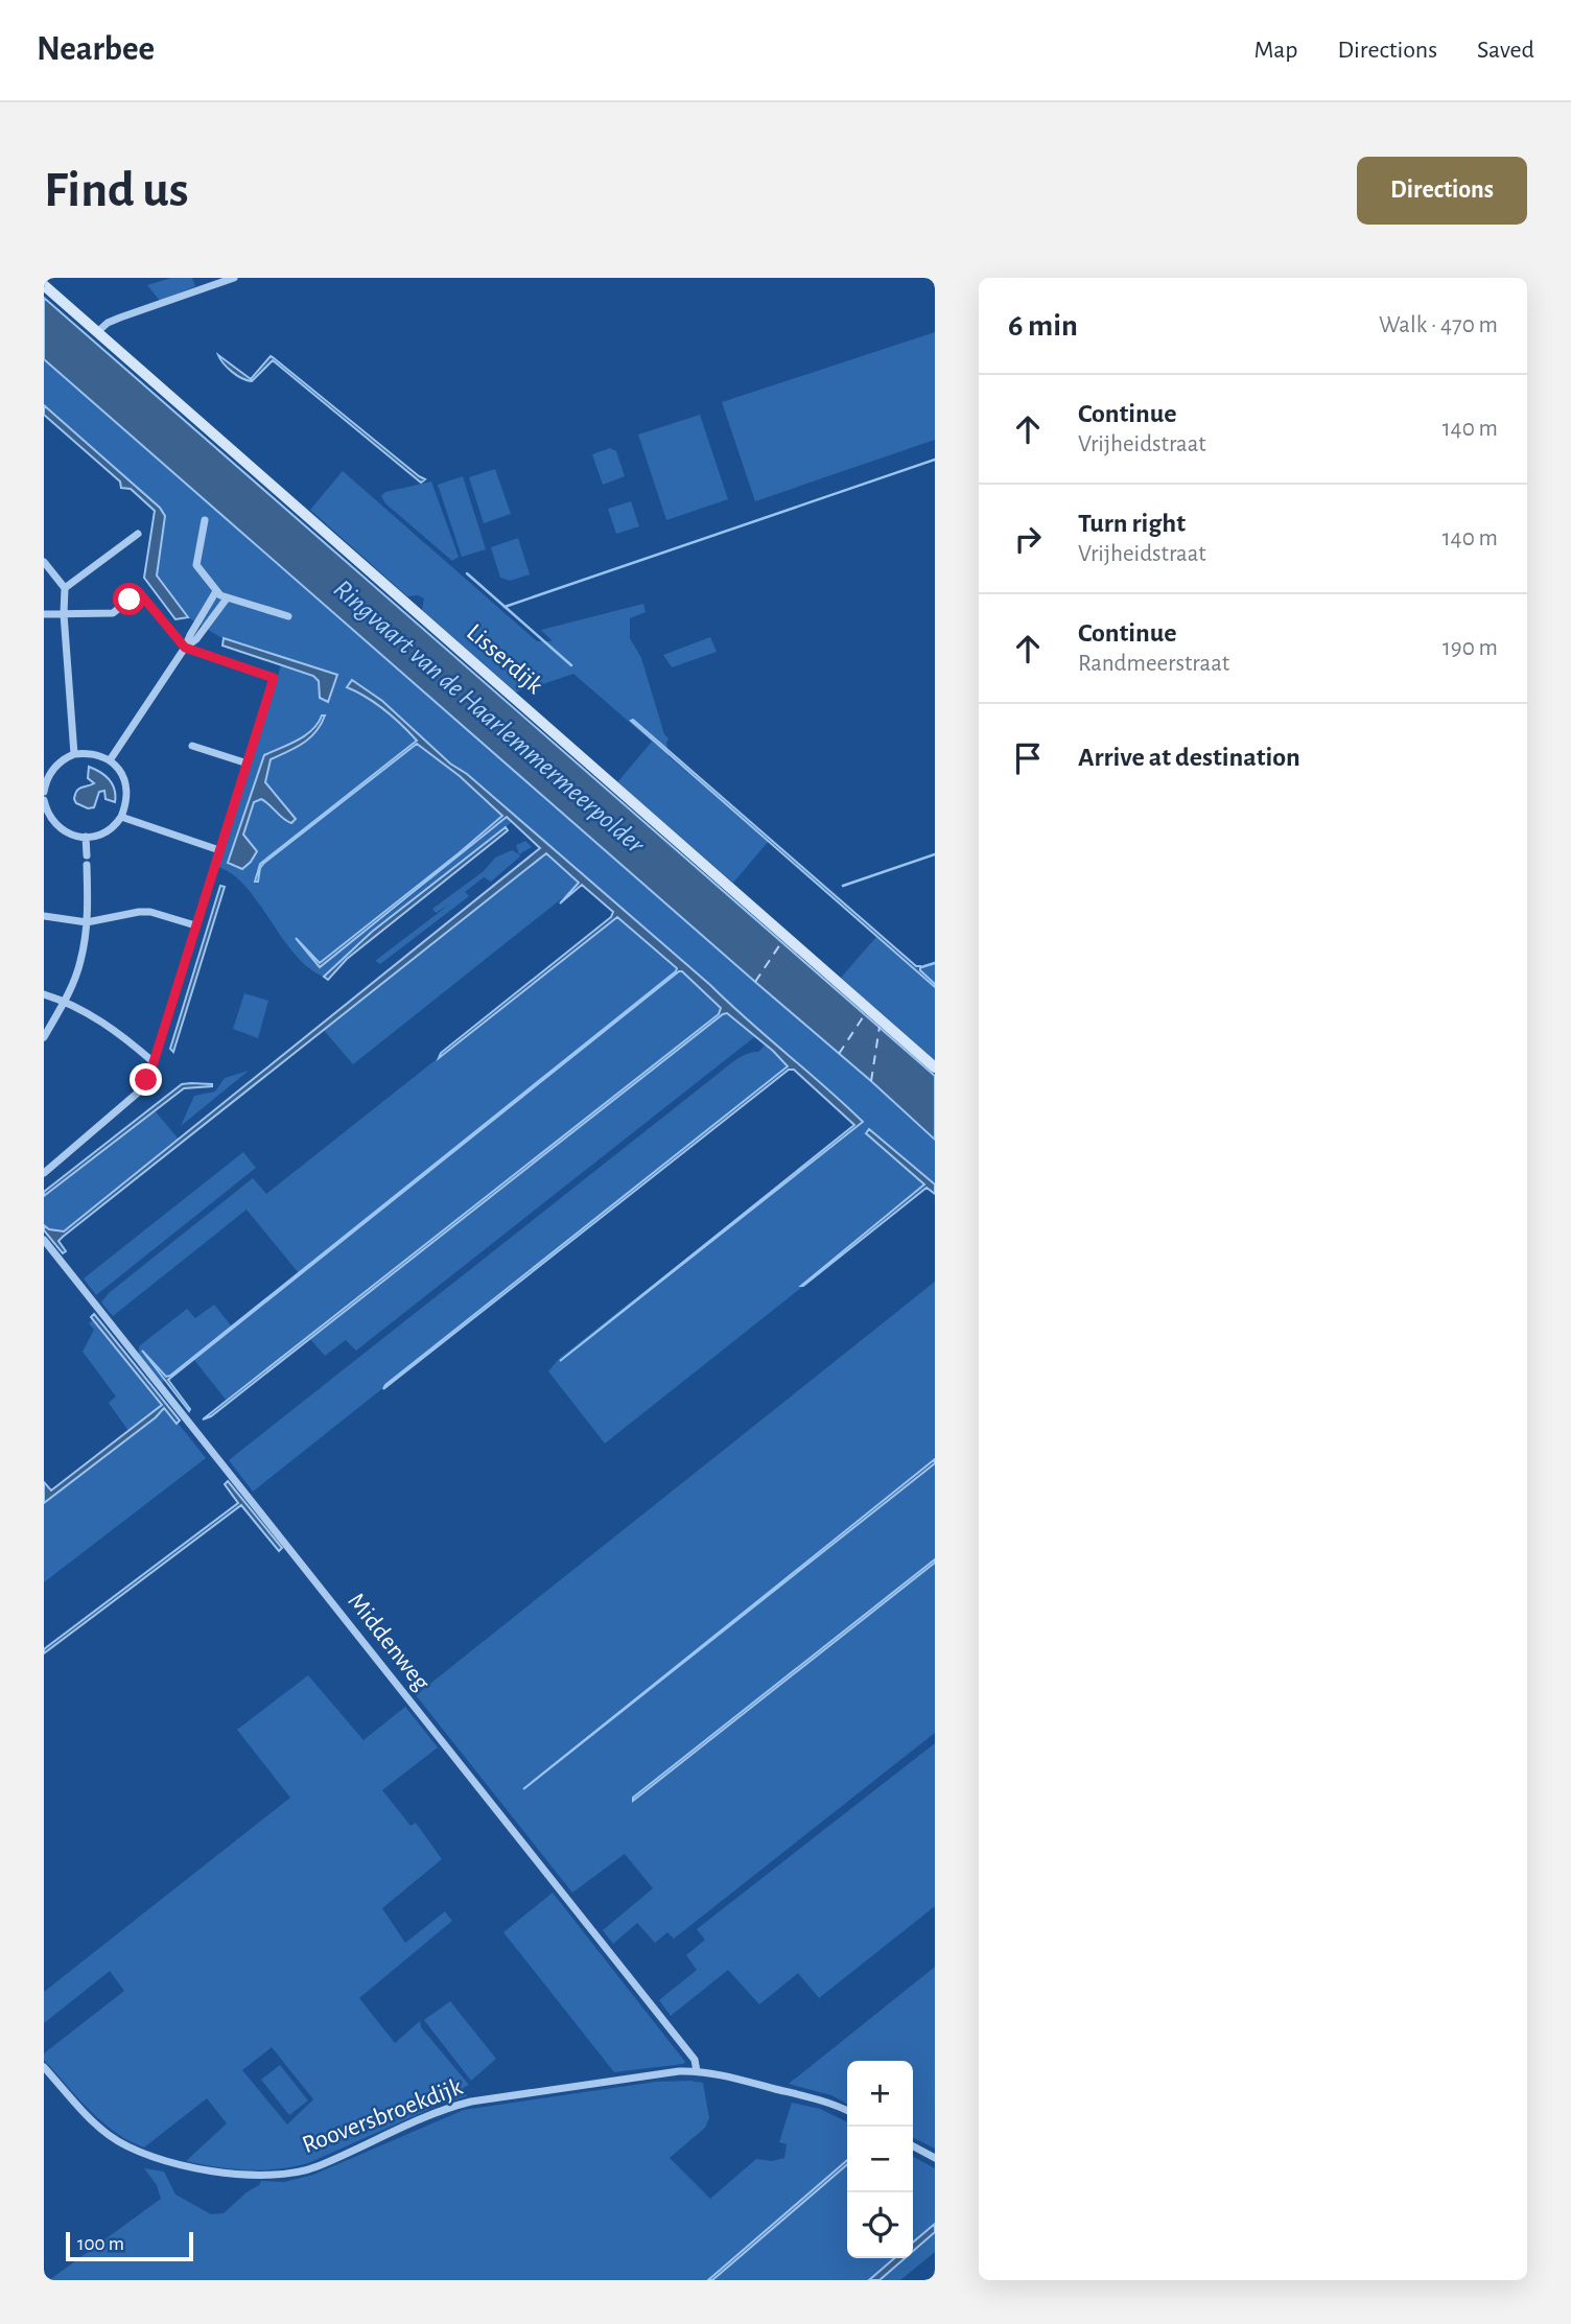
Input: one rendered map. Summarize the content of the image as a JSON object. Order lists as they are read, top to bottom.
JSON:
{
  "streets": {
    "street": ["Lisserdijk", "Middenweg", "Rooversbroekdijk"]
  },
  "crossings": [
    ["Middenweg", "Rooversbroekdijk"]
  ],
  "water": ["Ringvaart van de Haarlemmermeerpolder"],
  "scale_bar": "100 m",
  "page": {
    "header": "Nearbee",
    "nav": ["Map", "Directions", "Saved"],
    "buttons": "Directions",
    "title": "Find us",
    "heading": ["6 min", "Walk · 470 m"],
    "list": [
      ["Continue", "Vrijheidstraat", "140 m"],
      ["Turn right", "Vrijheidstraat", "140 m"],
      ["Continue", "Randmeerstraat", "190 m"],
      "Arrive at destination"
    ],
    "map_buttons": ["+", "−"],
    "scale": "100 m"
  }
}
